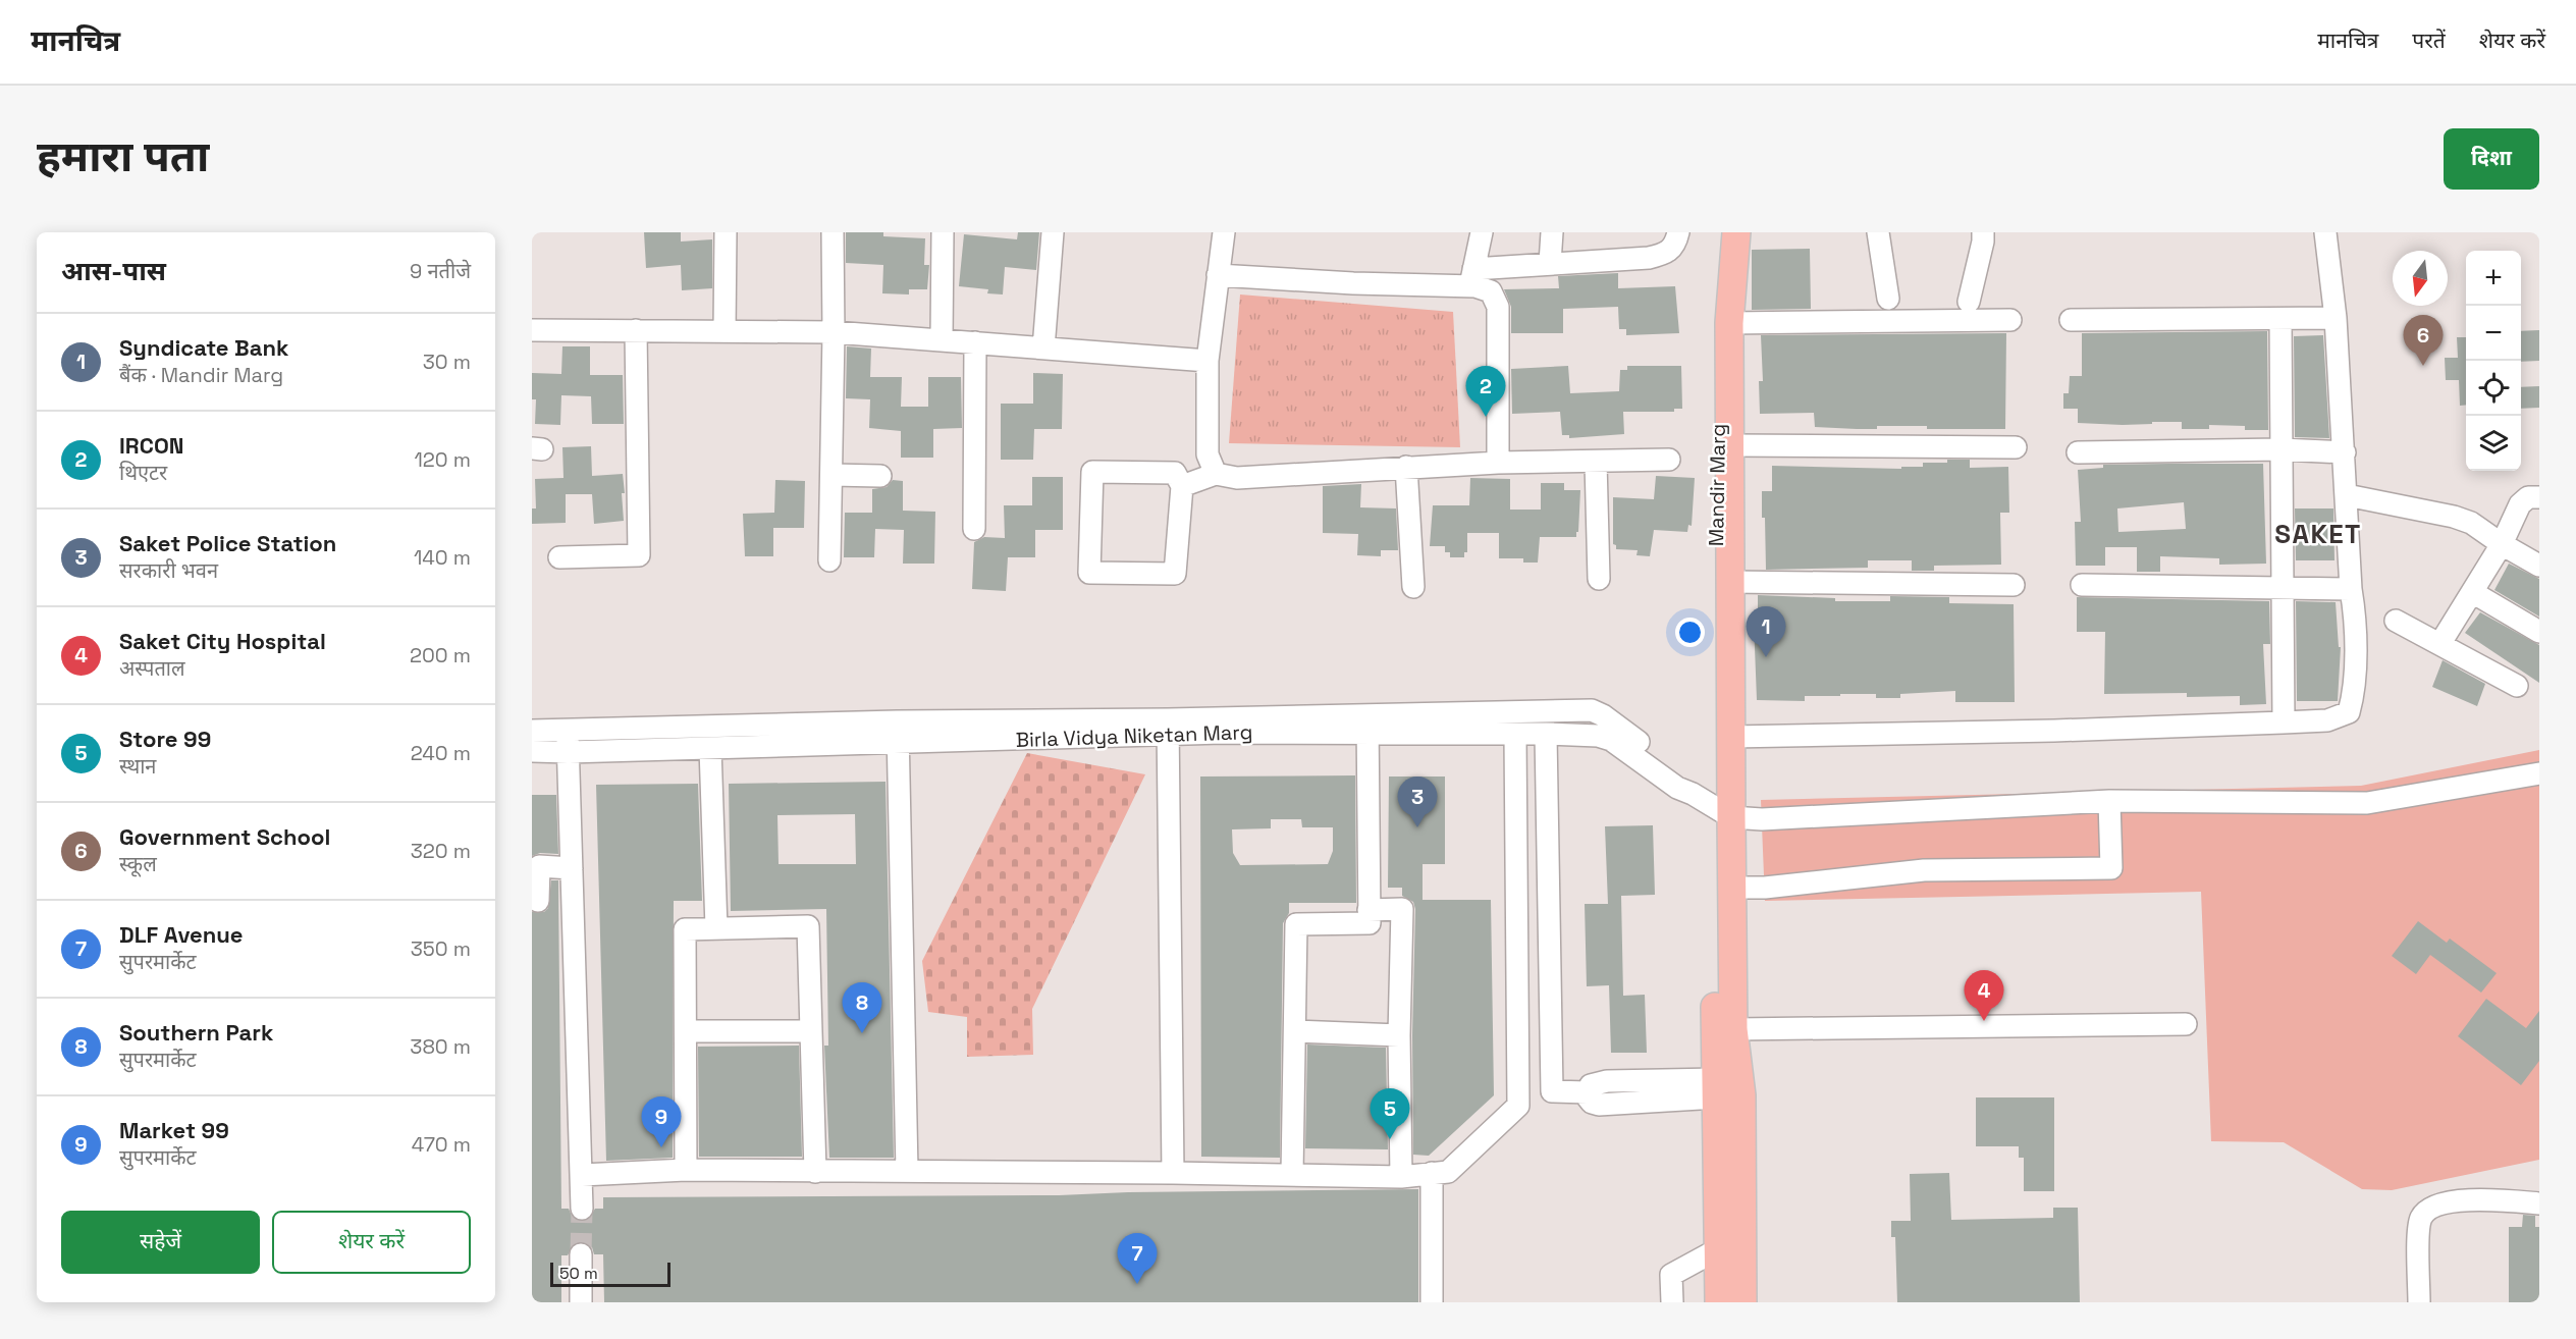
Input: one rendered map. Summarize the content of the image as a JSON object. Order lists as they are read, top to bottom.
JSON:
{
  "streets": {
    "main road": ["Mandir Marg"]
  },
  "districts": ["SAKET"],
  "scale_bar": "50 m",
  "north": "bottom",
  "page": {
    "header": "मानचित्र",
    "nav": ["मानचित्र", "परतें", "शेयर करें"],
    "buttons": [
      "दिशा",
      ["सहेजें", "शेयर करें"]
    ],
    "title": "हमारा पता",
    "heading": ["आस-पास", "9 नतीजे"],
    "map_buttons": ["+", "−"],
    "list": [
      {
        "mark": "1",
        "name": "Syndicate Bank",
        "note": "बैंक · Mandir Marg",
        "value": "30 m"
      },
      {
        "mark": "2",
        "name": "IRCON",
        "note": "थिएटर",
        "value": "120 m"
      },
      {
        "mark": "3",
        "name": "Saket Police Station",
        "note": "सरकारी भवन",
        "value": "140 m"
      },
      {
        "mark": "4",
        "name": "Saket City Hospital",
        "note": "अस्पताल",
        "value": "200 m"
      },
      {
        "mark": "5",
        "name": "Store 99",
        "note": "स्थान",
        "value": "240 m"
      },
      {
        "mark": "6",
        "name": "Government School",
        "note": "स्कूल",
        "value": "320 m"
      },
      {
        "mark": "7",
        "name": "DLF Avenue",
        "note": "सुपरमार्केट",
        "value": "350 m"
      },
      {
        "mark": "8",
        "name": "Southern Park",
        "note": "सुपरमार्केट",
        "value": "380 m"
      },
      {
        "mark": "9",
        "name": "Market 99",
        "note": "सुपरमार्केट",
        "value": "470 m"
      }
    ],
    "pins": [
      "6",
      "2",
      "1",
      "3",
      "4",
      "8",
      "5",
      "9",
      "7"
    ],
    "scale": "50 m"
  }
}
